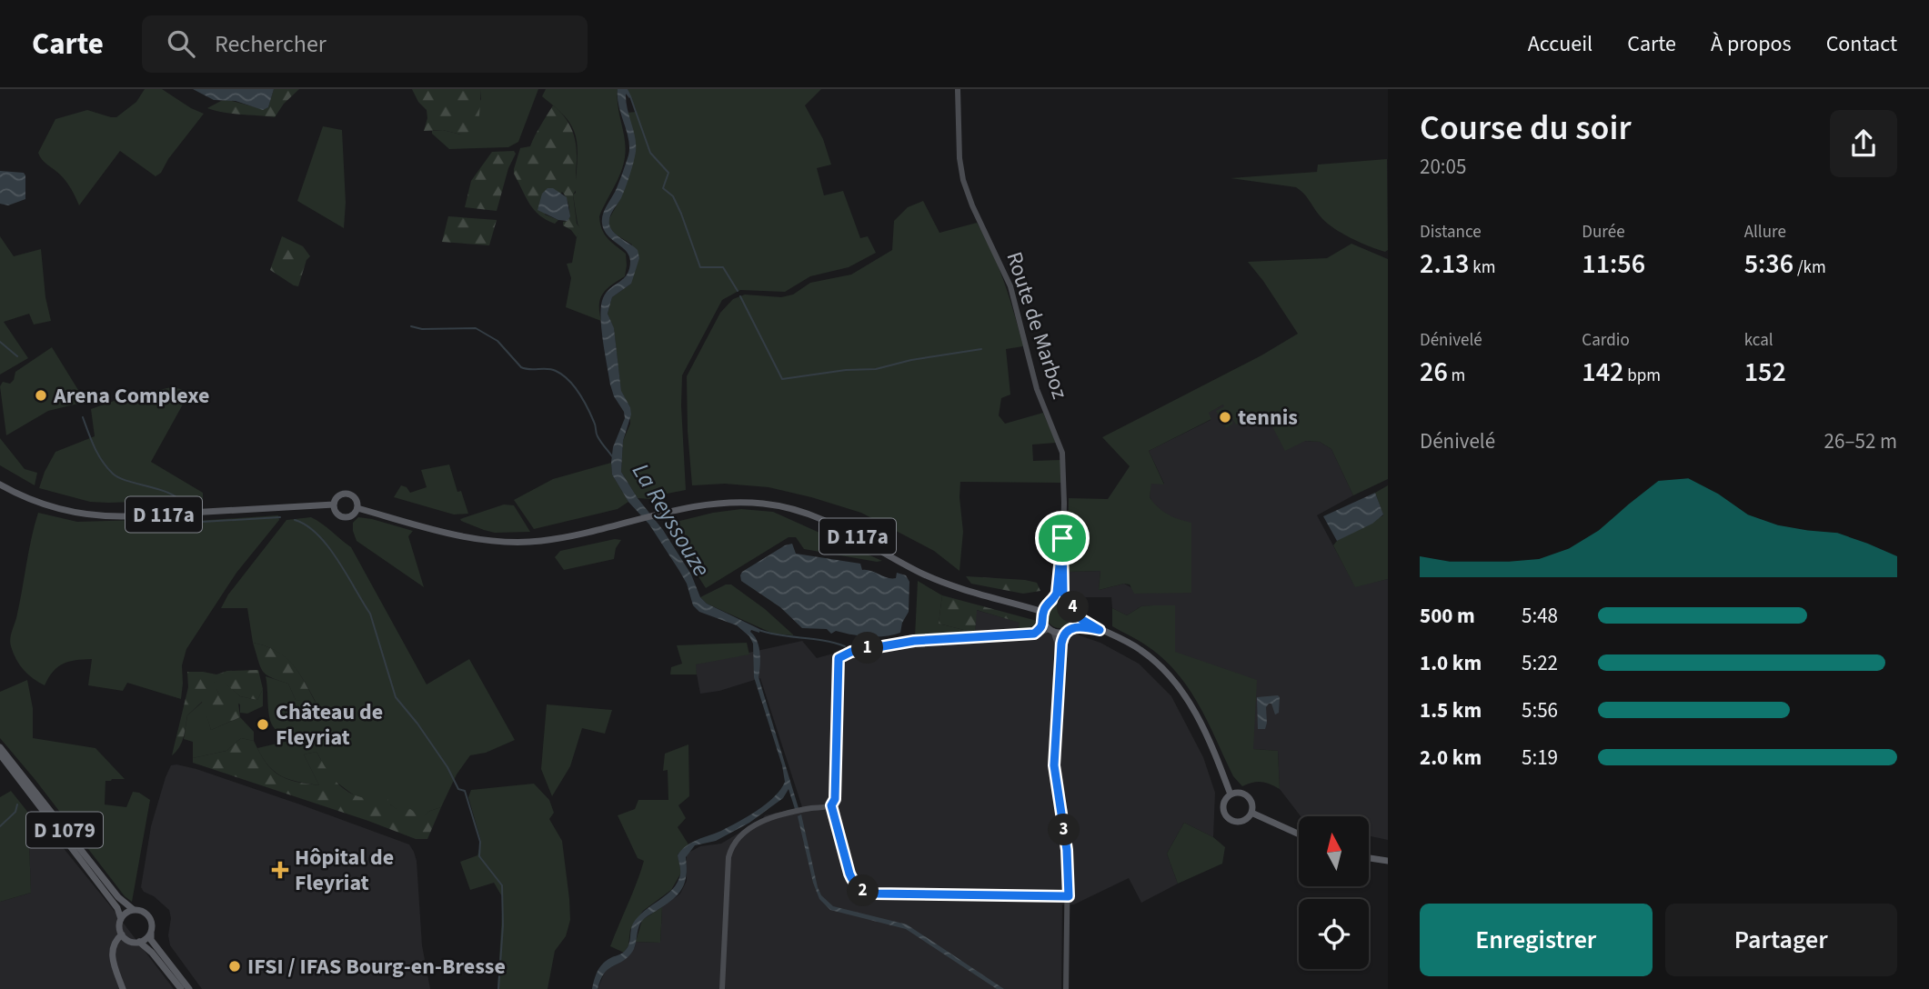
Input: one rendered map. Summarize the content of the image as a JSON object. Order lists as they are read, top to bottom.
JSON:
{
  "streets": {
    "main road": ["Route de Marboz", "D 117a", "D 1079"]
  },
  "crossings": [
    ["Route de Marboz", "D 117a"]
  ],
  "water": ["La Reyssouze"],
  "places": {
    "other": [
      "Arena Complexe",
      "tennis",
      "Château de Fleyriat",
      "IFSI / IFAS Bourg-en-Bresse"
    ],
    "health": ["Hôpital de Fleyriat"]
  },
  "north": "top",
  "page": {
    "header": "Carte",
    "search": "Rechercher",
    "nav": [
      "Accueil",
      "Carte",
      "À propos",
      "Contact"
    ],
    "heading": ["Course du soir", "20:05"],
    "stats": [
      ["Distance", "2.13 km"],
      ["Durée", "11:56"],
      ["Allure", "5:36 /km"],
      ["Dénivelé", "26 m"],
      ["Cardio", "142 bpm"],
      ["kcal", "152"]
    ],
    "chart": ["Dénivelé", "26–52 m"],
    "pins": [
      "4",
      "1",
      "3",
      "2"
    ],
    "list": [
      {
        "name": "500 m",
        "note": "5:48"
      },
      {
        "name": "1.0 km",
        "note": "5:22"
      },
      {
        "name": "1.5 km",
        "note": "5:56"
      },
      {
        "name": "2.0 km",
        "note": "5:19"
      }
    ],
    "buttons": ["Enregistrer", "Partager"]
  }
}
